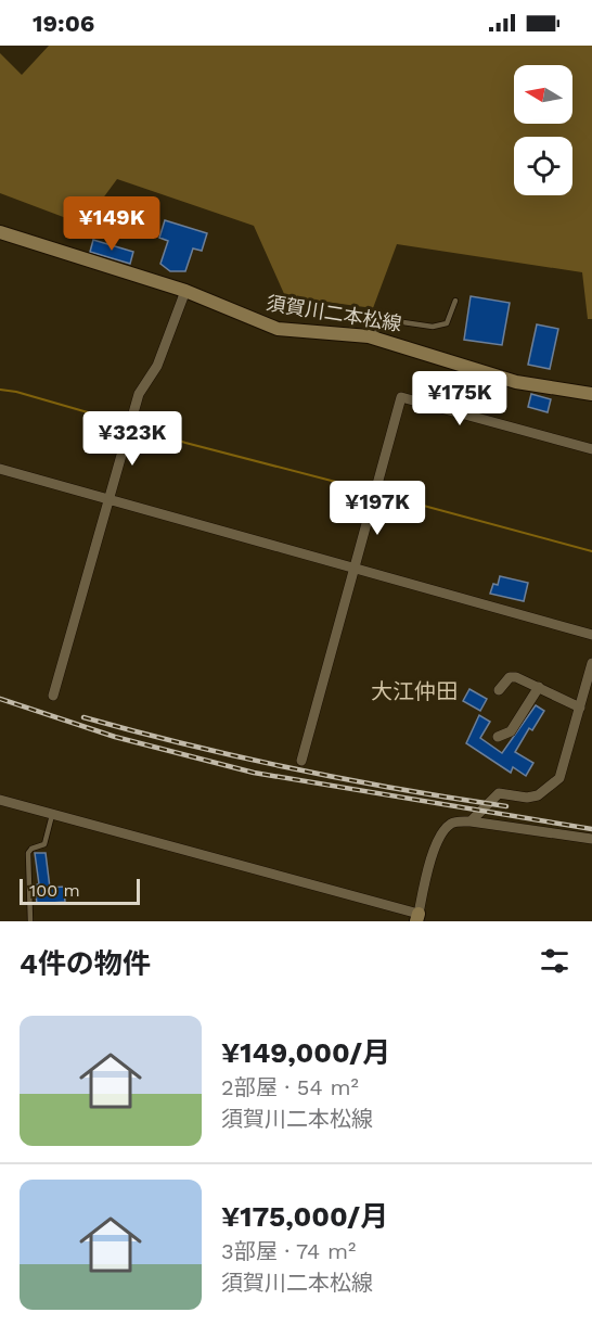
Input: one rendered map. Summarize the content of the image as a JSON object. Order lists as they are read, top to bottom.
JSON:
{
  "streets": {
    "main road": ["須賀川二本松線"]
  },
  "districts": ["大江仲田"],
  "scale_bar": "100 m",
  "north": "left",
  "page": {
    "status": "19:06",
    "price": [
      "¥149K",
      "¥175K",
      "¥323K",
      "¥197K"
    ],
    "scale": "100 m",
    "heading": "4件の物件",
    "list": [
      {
        "name": "¥149,000/月",
        "note": "2部屋 · 54 m² · 須賀川二本松線"
      },
      {
        "name": "¥175,000/月",
        "note": "3部屋 · 74 m² · 須賀川二本松線"
      }
    ]
  }
}
